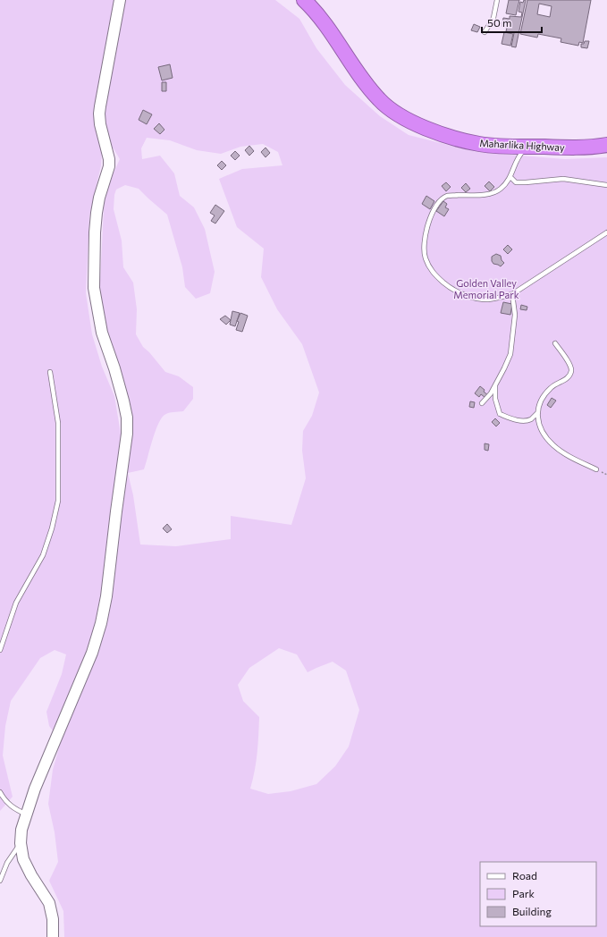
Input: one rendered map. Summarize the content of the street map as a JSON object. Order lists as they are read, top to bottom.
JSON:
{
  "streets": {
    "highway": ["Maharlika Highway"]
  },
  "parks": ["Golden Valley Memorial Park"],
  "legend": ["Road", "Park", "Building"],
  "scale_bar": "50 m"
}
